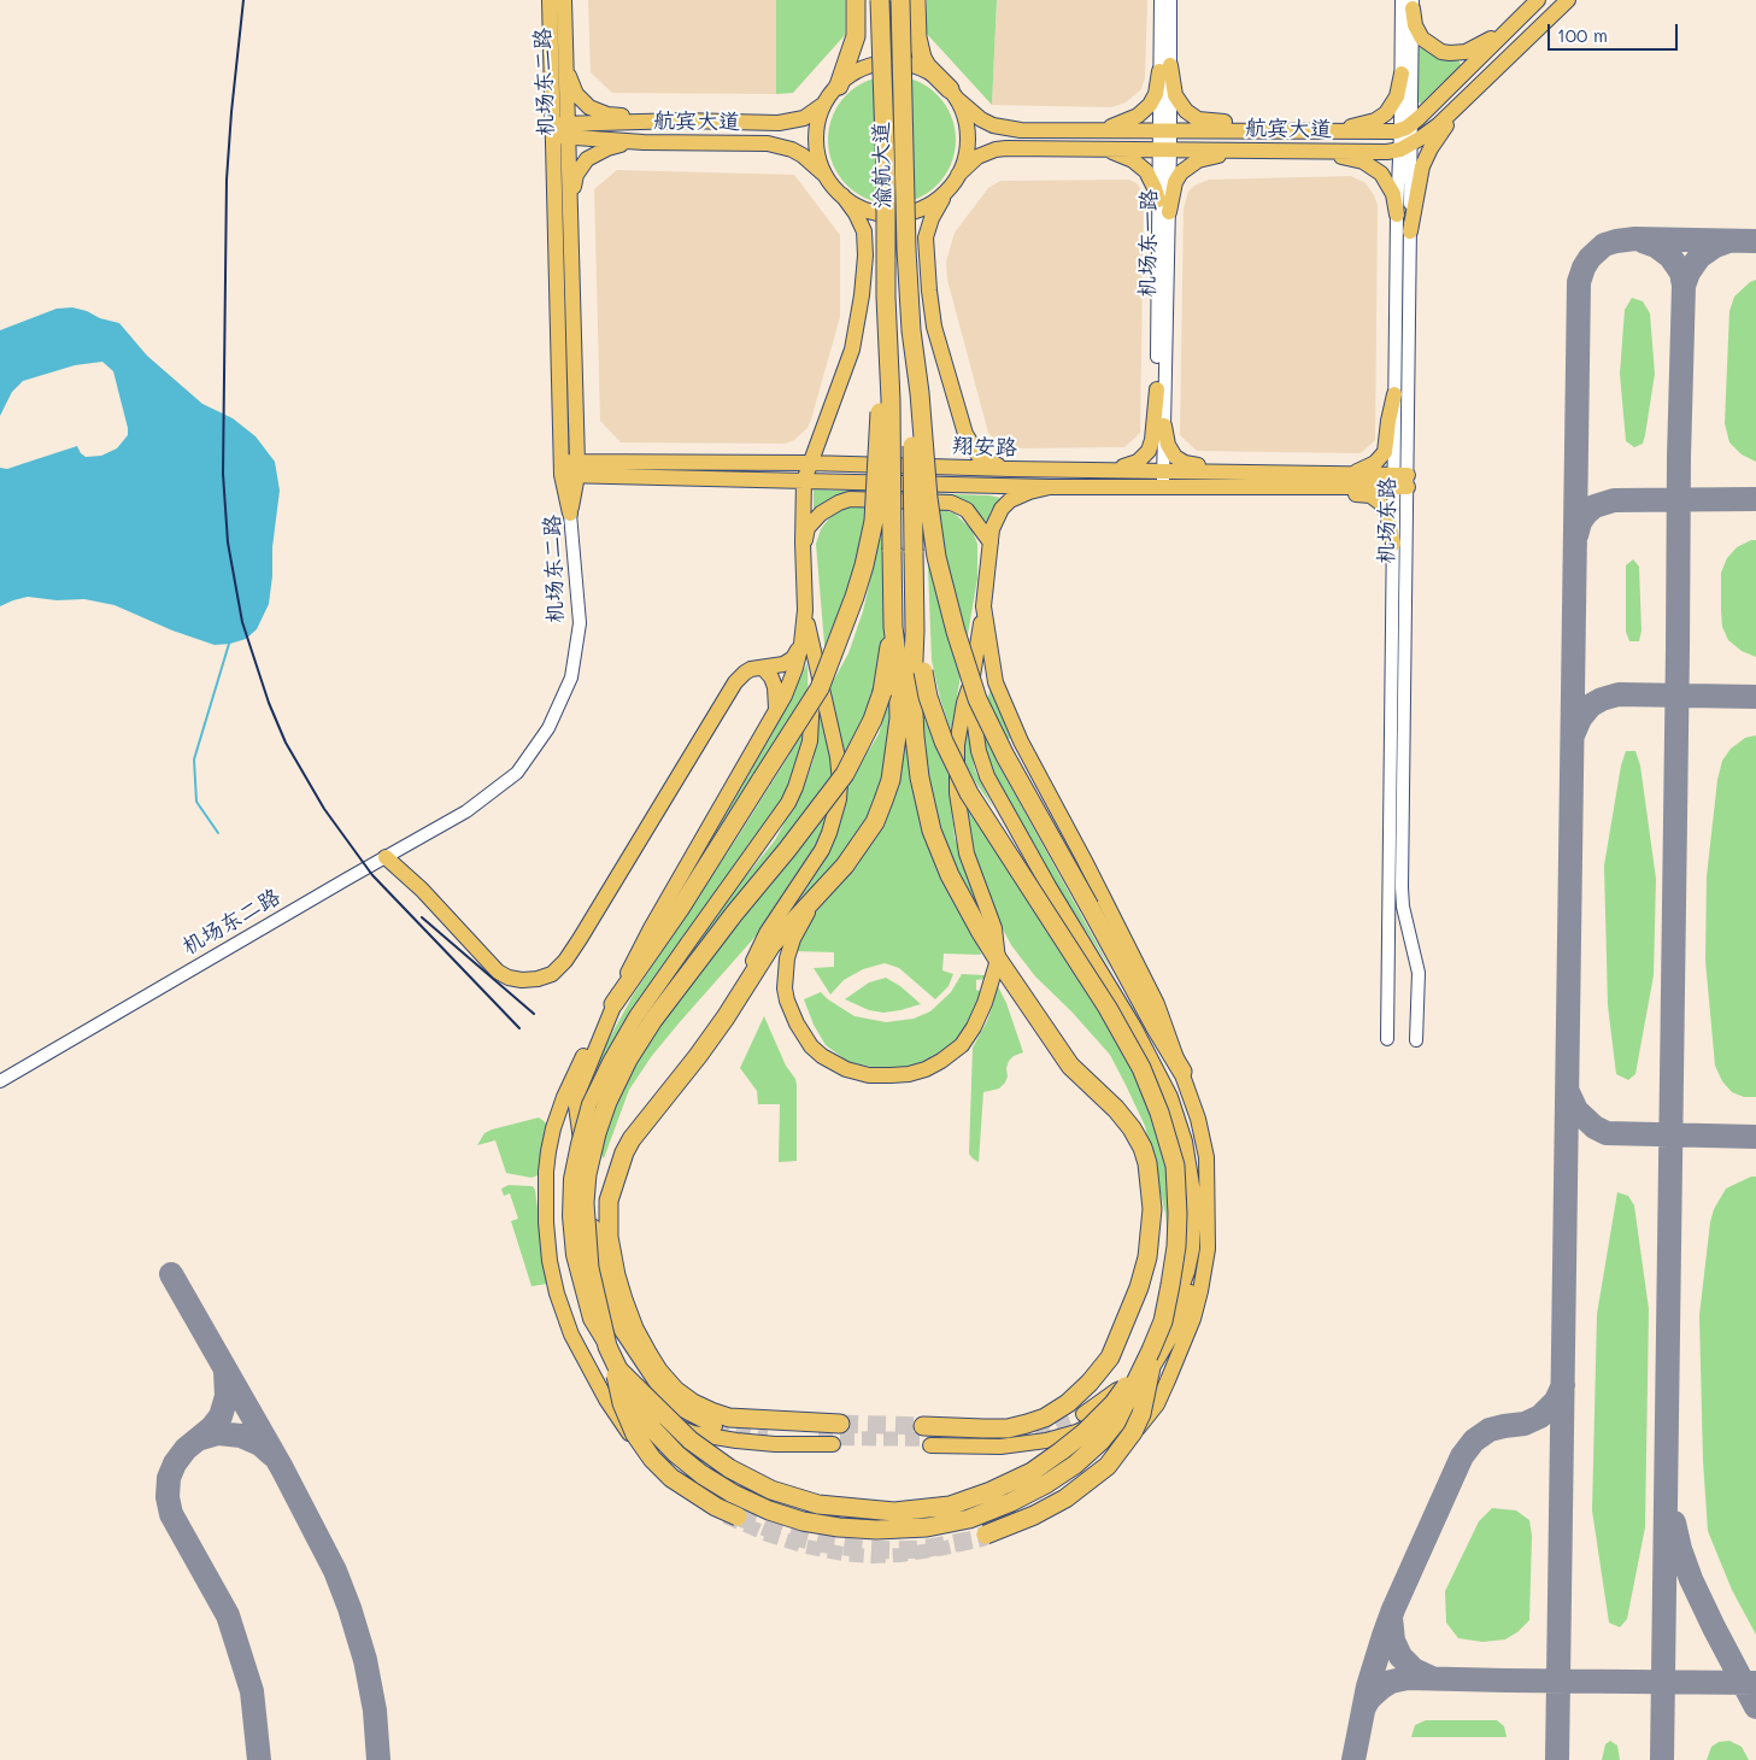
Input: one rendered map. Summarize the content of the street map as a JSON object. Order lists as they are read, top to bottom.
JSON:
{
  "streets": {
    "highway": ["渝航大道"],
    "main road": ["机场东二路", "航宾大道", "翔安路"],
    "street": ["机场东一路", "机场东路"]
  },
  "crossings": [
    ["机场东二路", "航宾大道"],
    ["机场东二路", "翔安路"],
    ["航宾大道", "机场东一路"],
    ["航宾大道", "机场东路"],
    ["机场东一路", "翔安路"],
    ["翔安路", "机场东路"]
  ],
  "scale_bar": "100 m"
}
